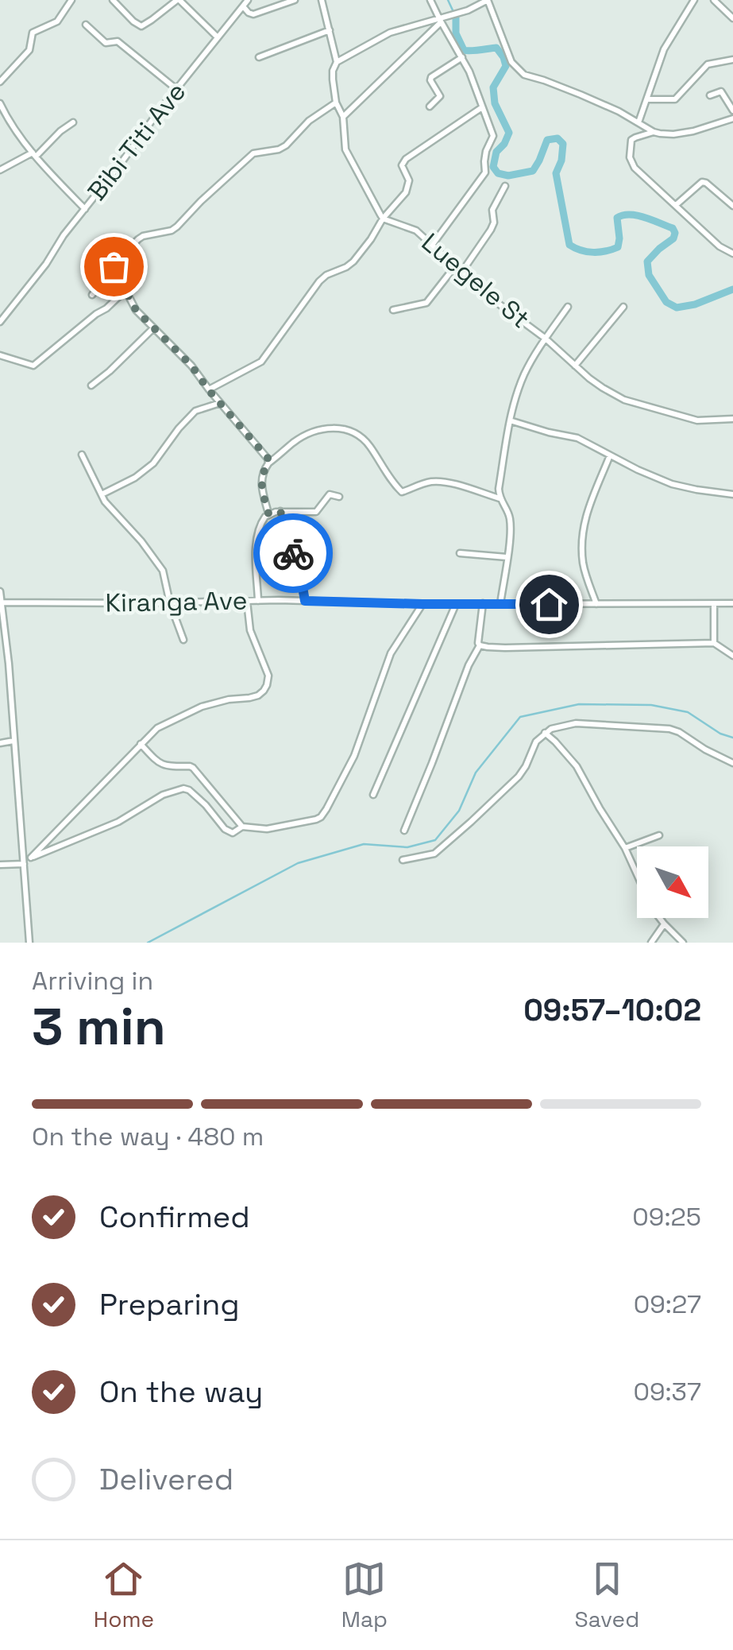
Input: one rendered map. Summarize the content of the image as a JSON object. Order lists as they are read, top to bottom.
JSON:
{
  "streets": {
    "street": ["Bibi Titi Ave", "Luegele St", "Kiranga Ave"]
  },
  "north": "bottom right",
  "page": {
    "heading": ["3 min", "Arriving in", "09:57–10:02"],
    "bar": "On the way · 480 m",
    "list": [
      ["Confirmed", "09:25"],
      ["Preparing", "09:27"],
      ["On the way", "09:37"],
      "Delivered"
    ],
    "tabs": ["Home", "Map", "Saved"]
  }
}
